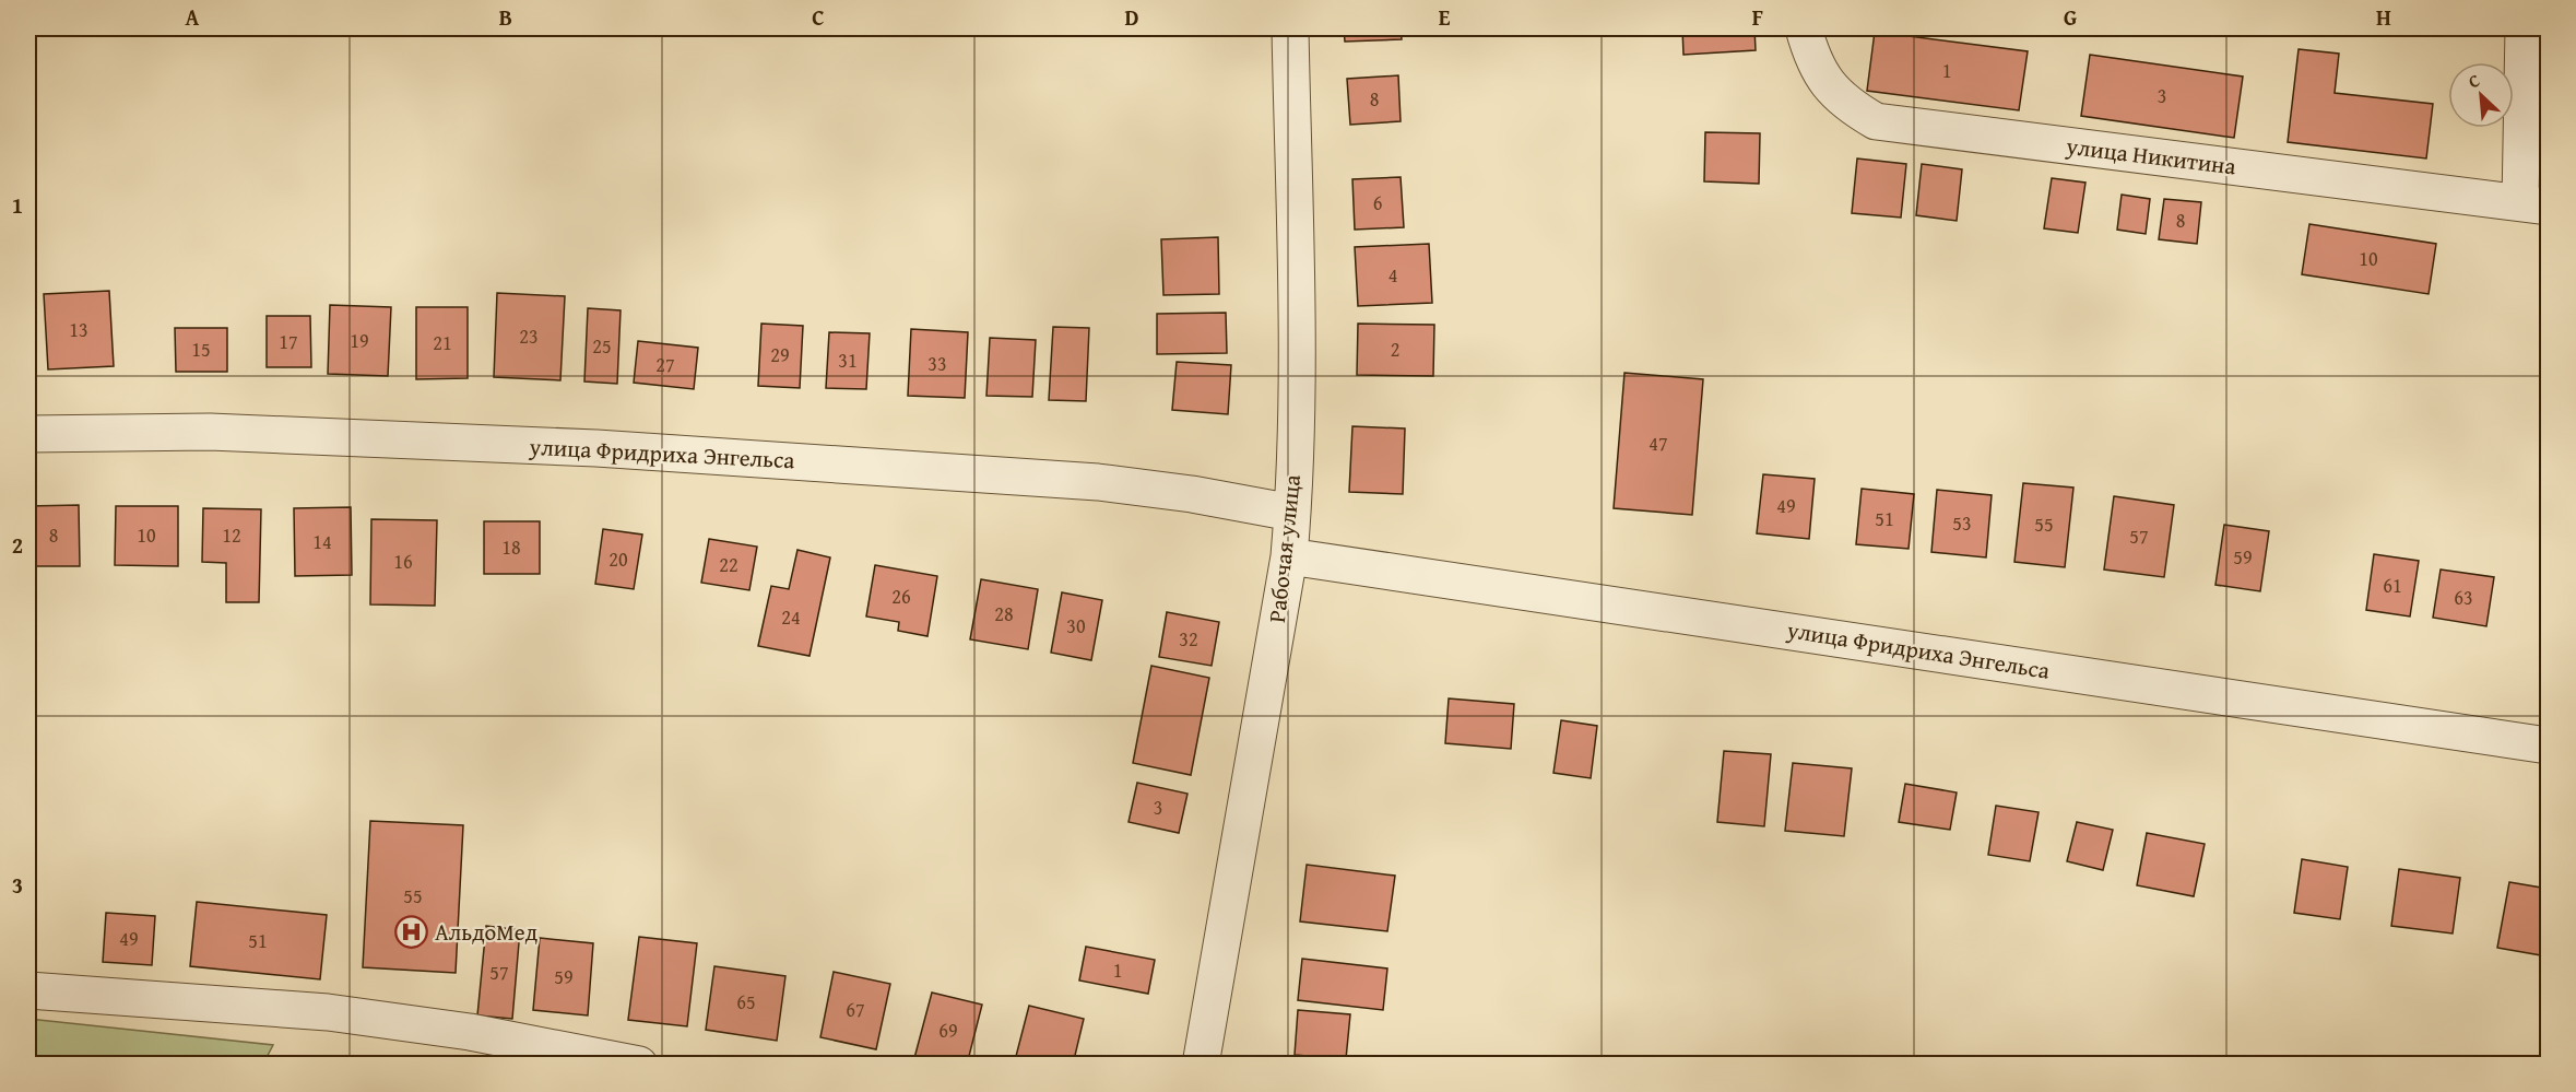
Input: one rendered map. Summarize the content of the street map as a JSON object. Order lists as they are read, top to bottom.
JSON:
{
  "streets": {
    "street": ["улица Никитина", "улица Фридриха Энгельса", "Рабочая улица"]
  },
  "crossings": [
    ["улица Фридриха Энгельса", "Рабочая улица"]
  ],
  "places": {
    "hospital": ["АльдоМед"]
  },
  "house_numbers": [
    "1",
    "3",
    "8",
    "6",
    "8",
    "10",
    "4",
    "13",
    "23",
    "19",
    "17",
    "21",
    "25",
    "15",
    "2",
    "29",
    "31",
    "33",
    "27",
    "47",
    "49",
    "51",
    "53",
    "55",
    "8",
    "10",
    "12",
    "57",
    "14",
    "18",
    "59",
    "20",
    "16",
    "22",
    "61",
    "26",
    "63",
    "28",
    "24",
    "30",
    "32",
    "3",
    "55",
    "49",
    "51",
    "1",
    "57",
    "59",
    "65",
    "67",
    "69"
  ],
  "north": "top left",
  "grid": {
    "columns": [
      "A",
      "B",
      "C",
      "D",
      "E",
      "F",
      "G",
      "H"
    ],
    "rows": ["1", "2", "3"]
  }
}
